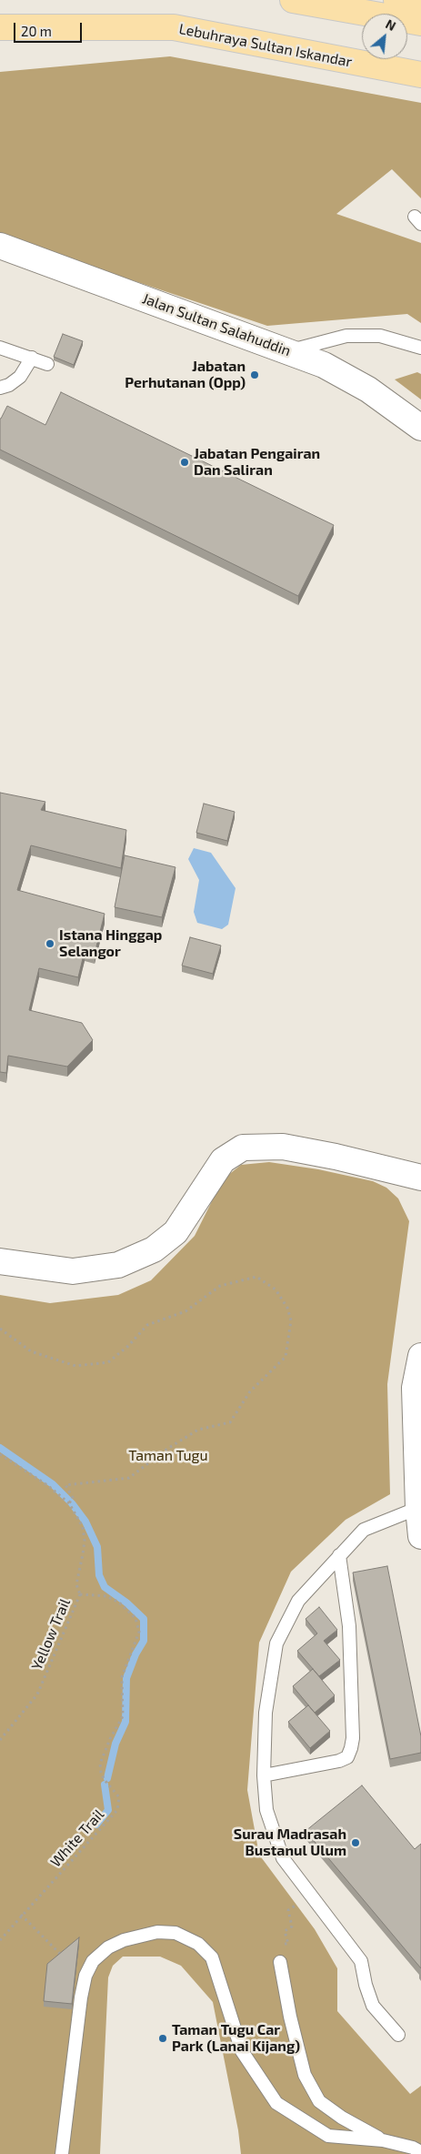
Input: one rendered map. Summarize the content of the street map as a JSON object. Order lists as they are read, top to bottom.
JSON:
{
  "streets": {
    "main road": ["Lebuhraya Sultan Iskandar"],
    "street": ["Jalan Sultan Salahuddin"],
    "path": ["Yellow Trail", "White Trail"]
  },
  "crossings": [
    ["Yellow Trail", "White Trail"]
  ],
  "parks": ["Taman Tugu"],
  "places": [
    "Jabatan Perhutanan (Opp)",
    "Jabatan Pengairan Dan Saliran",
    "Istana Hinggap Selangor",
    "Surau Madrasah Bustanul Ulum",
    "Taman Tugu Car Park (Lanai Kijang)"
  ],
  "scale_bar": "20 m",
  "north": "top right"
}
